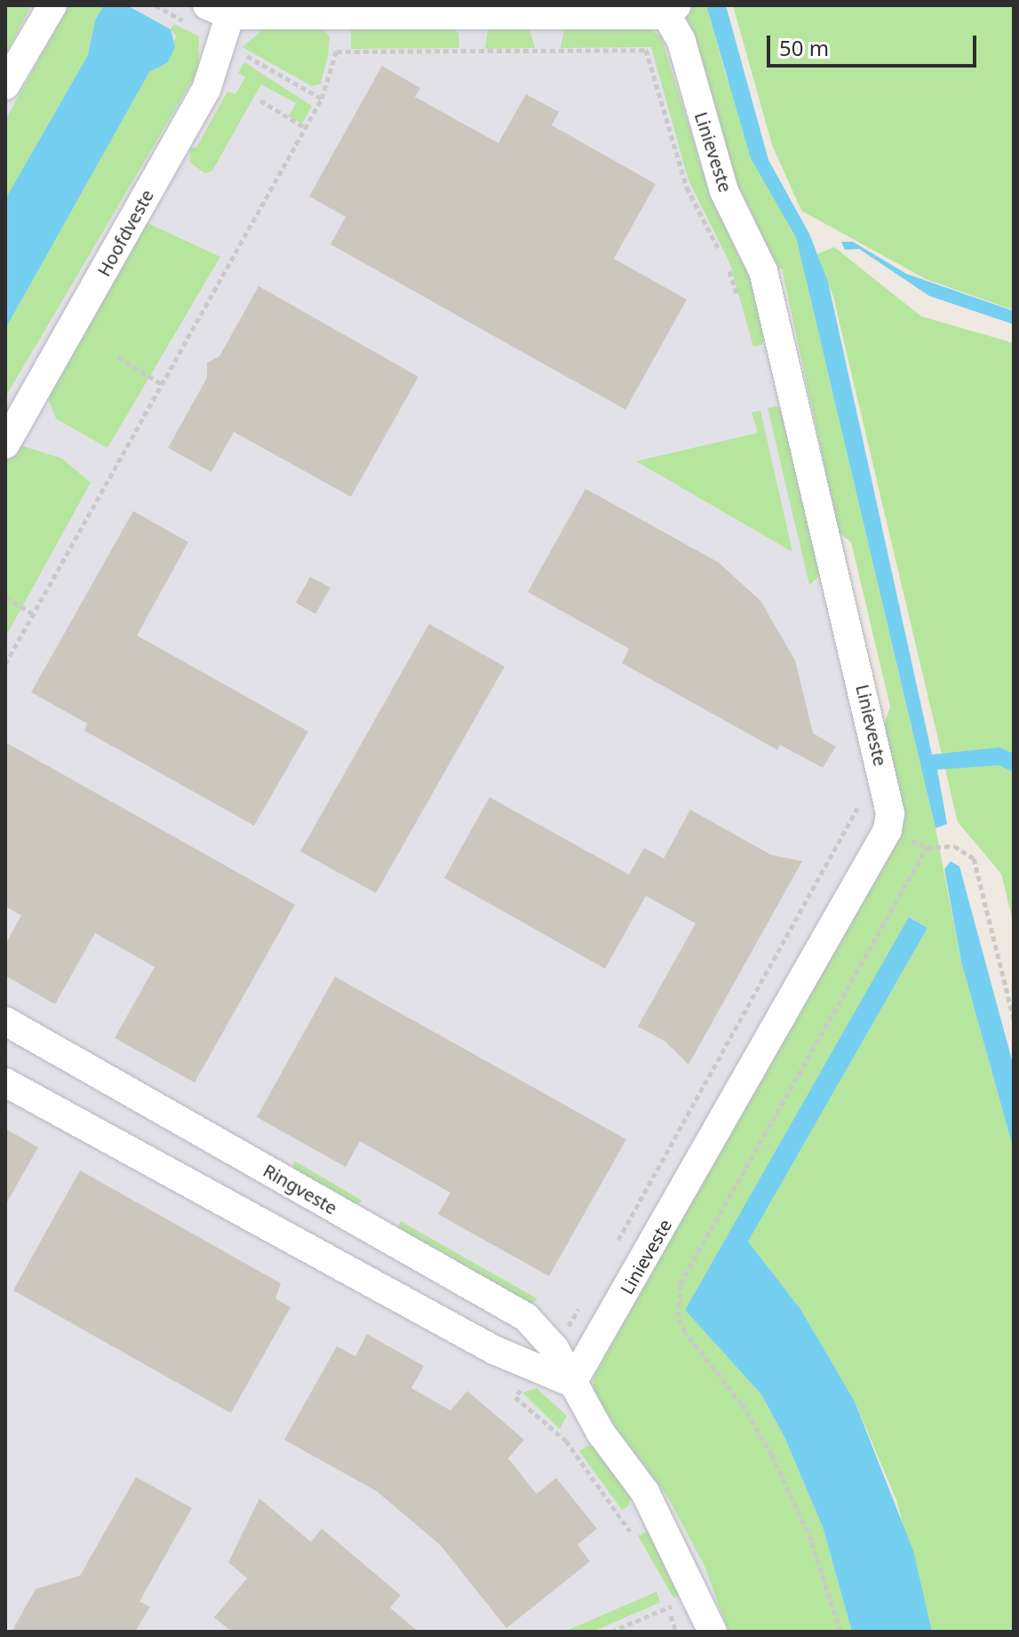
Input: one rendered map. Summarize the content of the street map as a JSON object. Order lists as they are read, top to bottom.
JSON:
{
  "streets": {
    "street": ["Linieveste", "Hoofdveste", "Ringveste"]
  },
  "crossings": [
    ["Linieveste", "Hoofdveste"],
    ["Linieveste", "Ringveste"]
  ],
  "scale_bar": "50 m"
}
